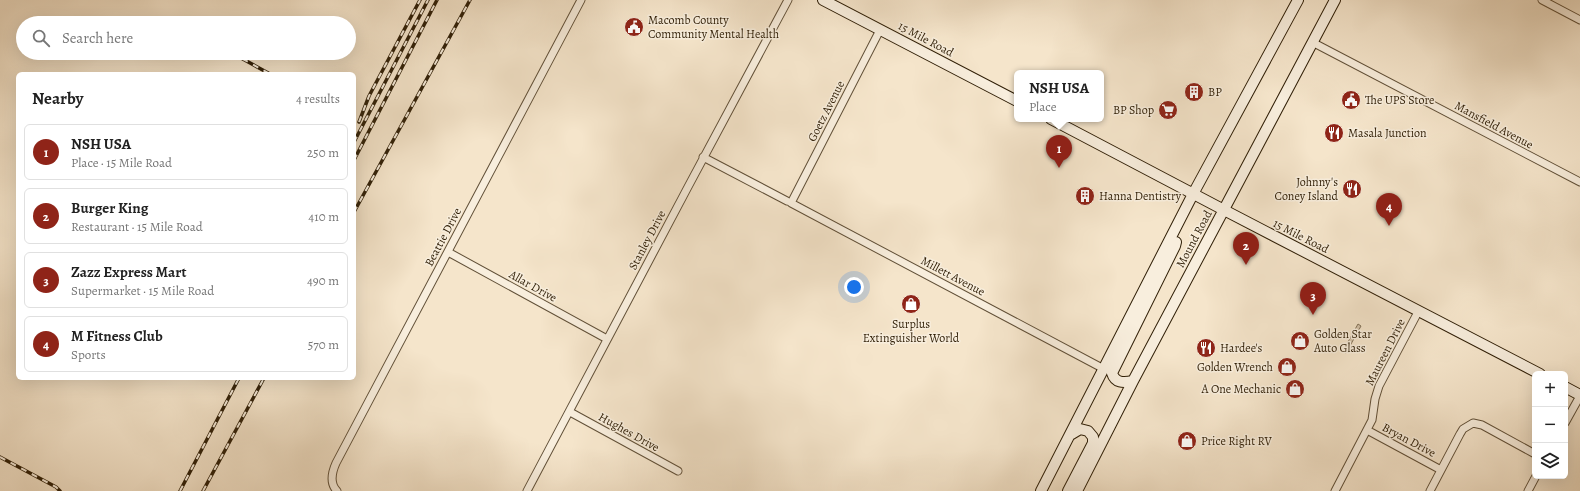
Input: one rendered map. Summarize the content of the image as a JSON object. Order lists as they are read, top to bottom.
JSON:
{
  "streets": {
    "main road": ["15 Mile Road", "Mound Road"],
    "street": [
      "Goetz Avenue",
      "Mansfield Avenue",
      "Beattie Drive",
      "Stanley Drive",
      "Millett Avenue",
      "Allar Drive",
      "Maureen Drive",
      "Hughes Drive",
      "Bryan Drive"
    ]
  },
  "crossings": [
    ["15 Mile Road", "Goetz Avenue"],
    ["15 Mile Road", "Mound Road"],
    ["15 Mile Road", "Maureen Drive"],
    ["Goetz Avenue", "Millett Avenue"],
    ["Mansfield Avenue", "Mound Road"],
    ["Beattie Drive", "Allar Drive"],
    ["Mound Road", "Millett Avenue"],
    ["Stanley Drive", "Millett Avenue"],
    ["Stanley Drive", "Allar Drive"],
    ["Stanley Drive", "Hughes Drive"],
    ["Maureen Drive", "Bryan Drive"]
  ],
  "places": {
    "public building": ["Macomb County Community Mental Health", "The UPS Store"],
    "building": ["BP", "Hanna Dentistry"],
    "supermarket": ["BP Shop"],
    "restaurant": ["Masala Junction", "Johnny's Coney Island", "Hardee's"],
    "shop": [
      "Surplus Extinguisher World",
      "Golden Star Auto Glass",
      "Golden Wrench",
      "A One Mechanic",
      "Price Right RV"
    ]
  },
  "page": {
    "search": "Search here",
    "popup": ["NSH USA", "Place"],
    "heading": ["Nearby", "4 results"],
    "list": [
      {
        "mark": "1",
        "name": "NSH USA",
        "note": "Place · 15 Mile Road",
        "value": "250 m"
      },
      {
        "mark": "2",
        "name": "Burger King",
        "note": "Restaurant · 15 Mile Road",
        "value": "410 m"
      },
      {
        "mark": "3",
        "name": "Zazz Express Mart",
        "note": "Supermarket · 15 Mile Road",
        "value": "490 m"
      },
      {
        "mark": "4",
        "name": "M Fitness Club",
        "note": "Sports",
        "value": "570 m"
      }
    ],
    "pins": [
      "1",
      "4",
      "2",
      "3"
    ],
    "map_buttons": ["+", "−"]
  }
}
